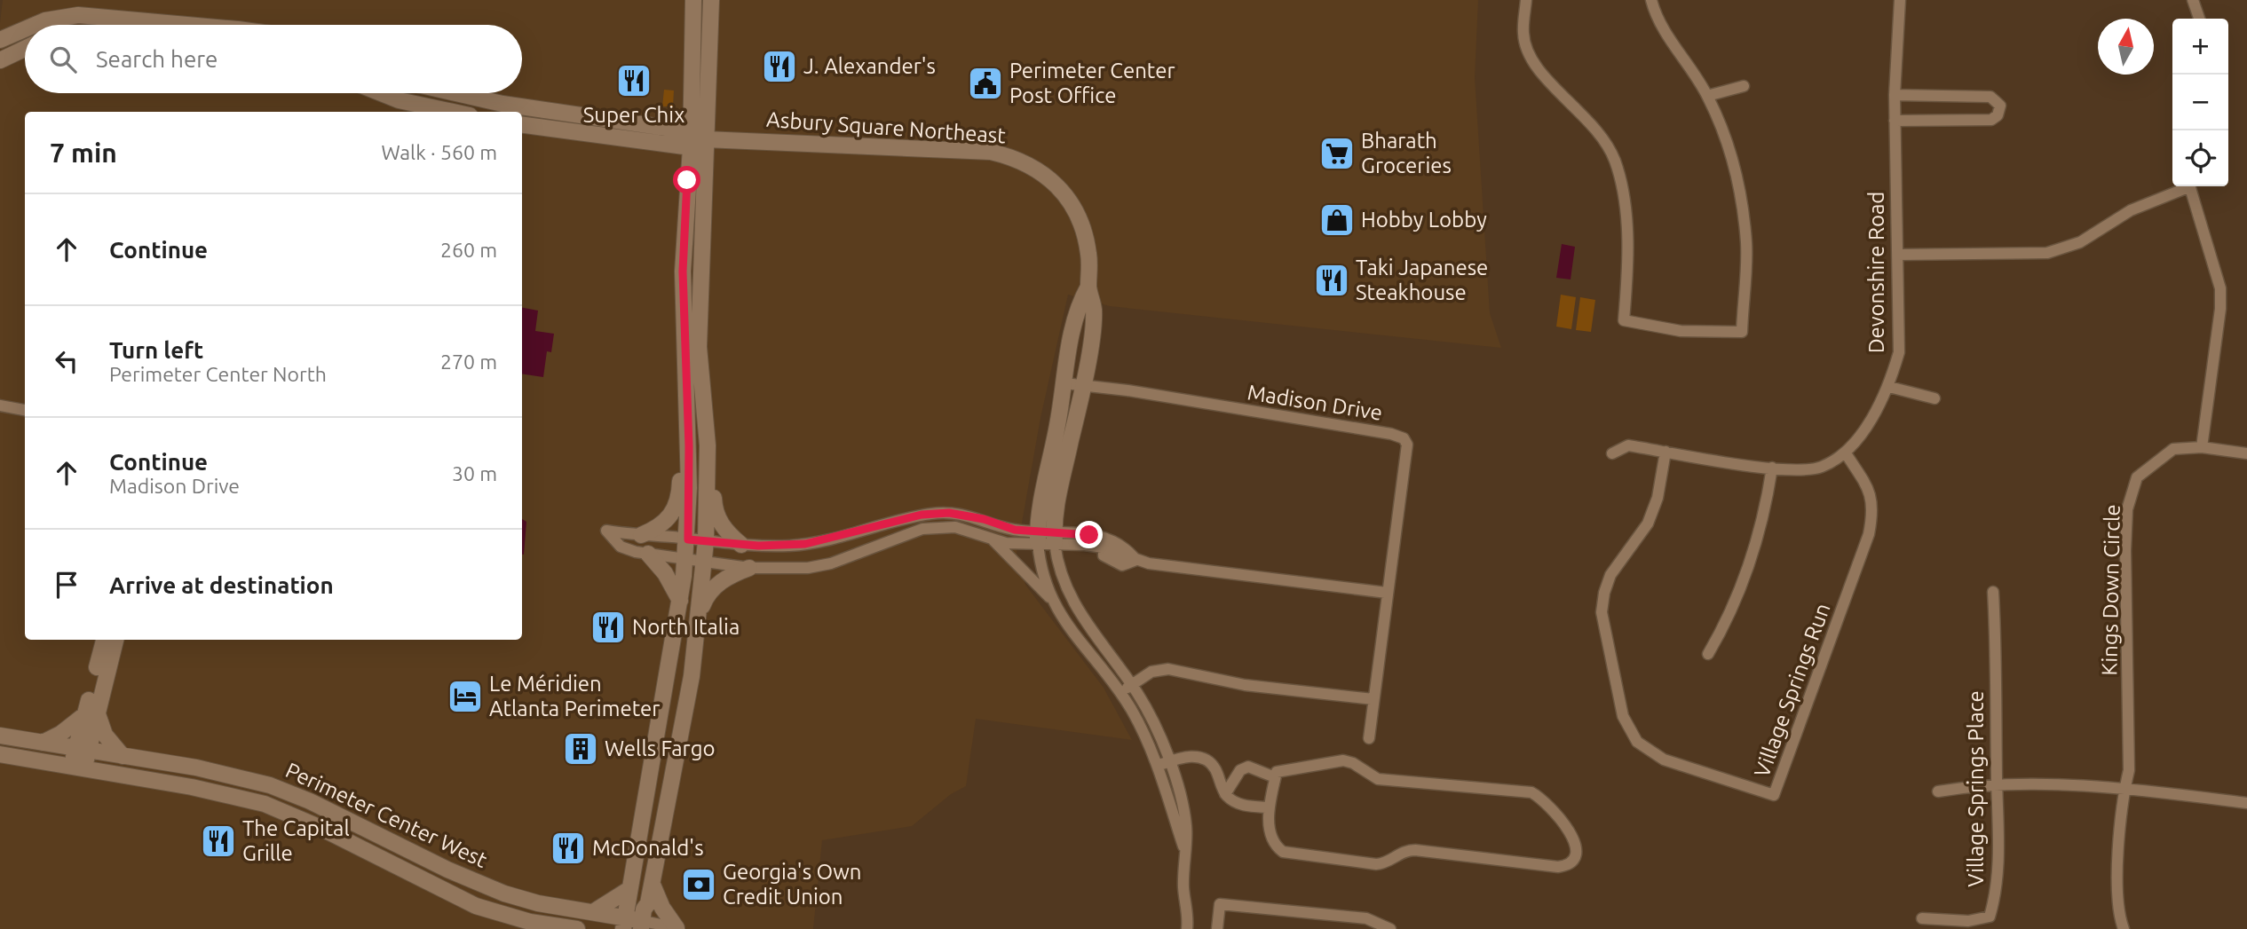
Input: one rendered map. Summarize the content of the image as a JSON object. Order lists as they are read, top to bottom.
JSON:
{
  "streets": {
    "main road": ["Asbury Square Northeast", "Perimeter Center West"],
    "street": [
      "Devonshire Road",
      "Madison Drive",
      "Kings Down Circle",
      "Village Springs Run",
      "Village Springs Place"
    ]
  },
  "crossings": [
    ["Asbury Square Northeast", "Madison Drive"],
    ["Devonshire Road", "Village Springs Run"]
  ],
  "places": {
    "restaurant": [
      "J. Alexander's",
      "Super Chix",
      "Taki Japanese Steakhouse",
      "North Italia",
      "The Capital Grille",
      "McDonald's"
    ],
    "public building": ["Perimeter Center Post Office"],
    "supermarket": ["Bharath Groceries"],
    "shop": ["Hobby Lobby"],
    "hotel": ["Le Méridien Atlanta Perimeter"],
    "building": ["Wells Fargo"],
    "bank": ["Georgia's Own Credit Union"]
  },
  "north": "top",
  "page": {
    "map_buttons": ["+", "−"],
    "search": "Search here",
    "heading": ["7 min", "Walk · 560 m"],
    "list": [
      ["Continue", "260 m"],
      ["Turn left", "Perimeter Center North", "270 m"],
      ["Continue", "Madison Drive", "30 m"],
      "Arrive at destination"
    ]
  }
}
